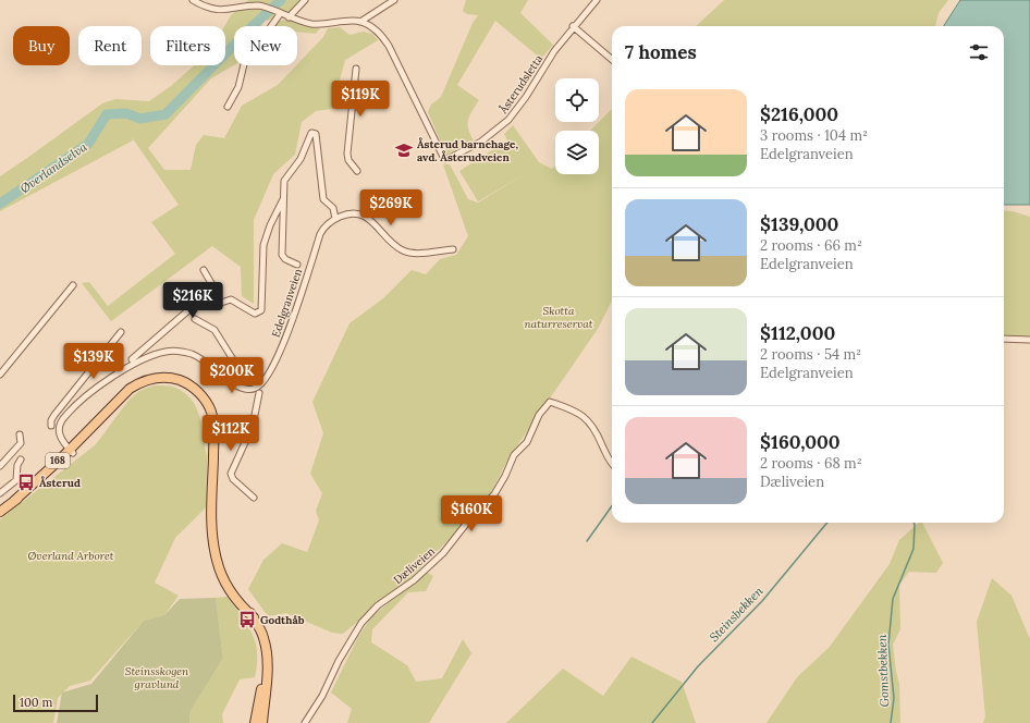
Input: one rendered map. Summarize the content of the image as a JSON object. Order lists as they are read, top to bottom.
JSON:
{
  "streets": {
    "main road": ["168"],
    "street": ["Åsterudsletta", "Edelgranveien", "Dæliveien"]
  },
  "crossings": [
    ["Edelgranveien", "168"]
  ],
  "water": ["Øverlandselva", "Steinsbekken", "Gomstbekken"],
  "parks": ["Skotta naturreservat", "Øverland Arboret", "Steinsskogen gravlund"],
  "places": {
    "school or university": ["Åsterud barnehage, avd. Åsterudveien"],
    "bus stop": ["Åsterud", "Godthåb"]
  },
  "scale_bar": "100 m",
  "page": {
    "chip": [
      "Buy",
      "Rent",
      "Filters",
      "New"
    ],
    "heading": "7 homes",
    "list": [
      {
        "name": "$216,000",
        "note": "3 rooms · 104 m² · Edelgranveien"
      },
      {
        "name": "$139,000",
        "note": "2 rooms · 66 m² · Edelgranveien"
      },
      {
        "name": "$112,000",
        "note": "2 rooms · 54 m² · Edelgranveien"
      },
      {
        "name": "$160,000",
        "note": "2 rooms · 68 m² · Dæliveien"
      }
    ],
    "price": [
      "$119K",
      "$269K",
      "$216K",
      "$139K",
      "$200K",
      "$112K",
      "$160K"
    ],
    "scale": "100 m"
  }
}
